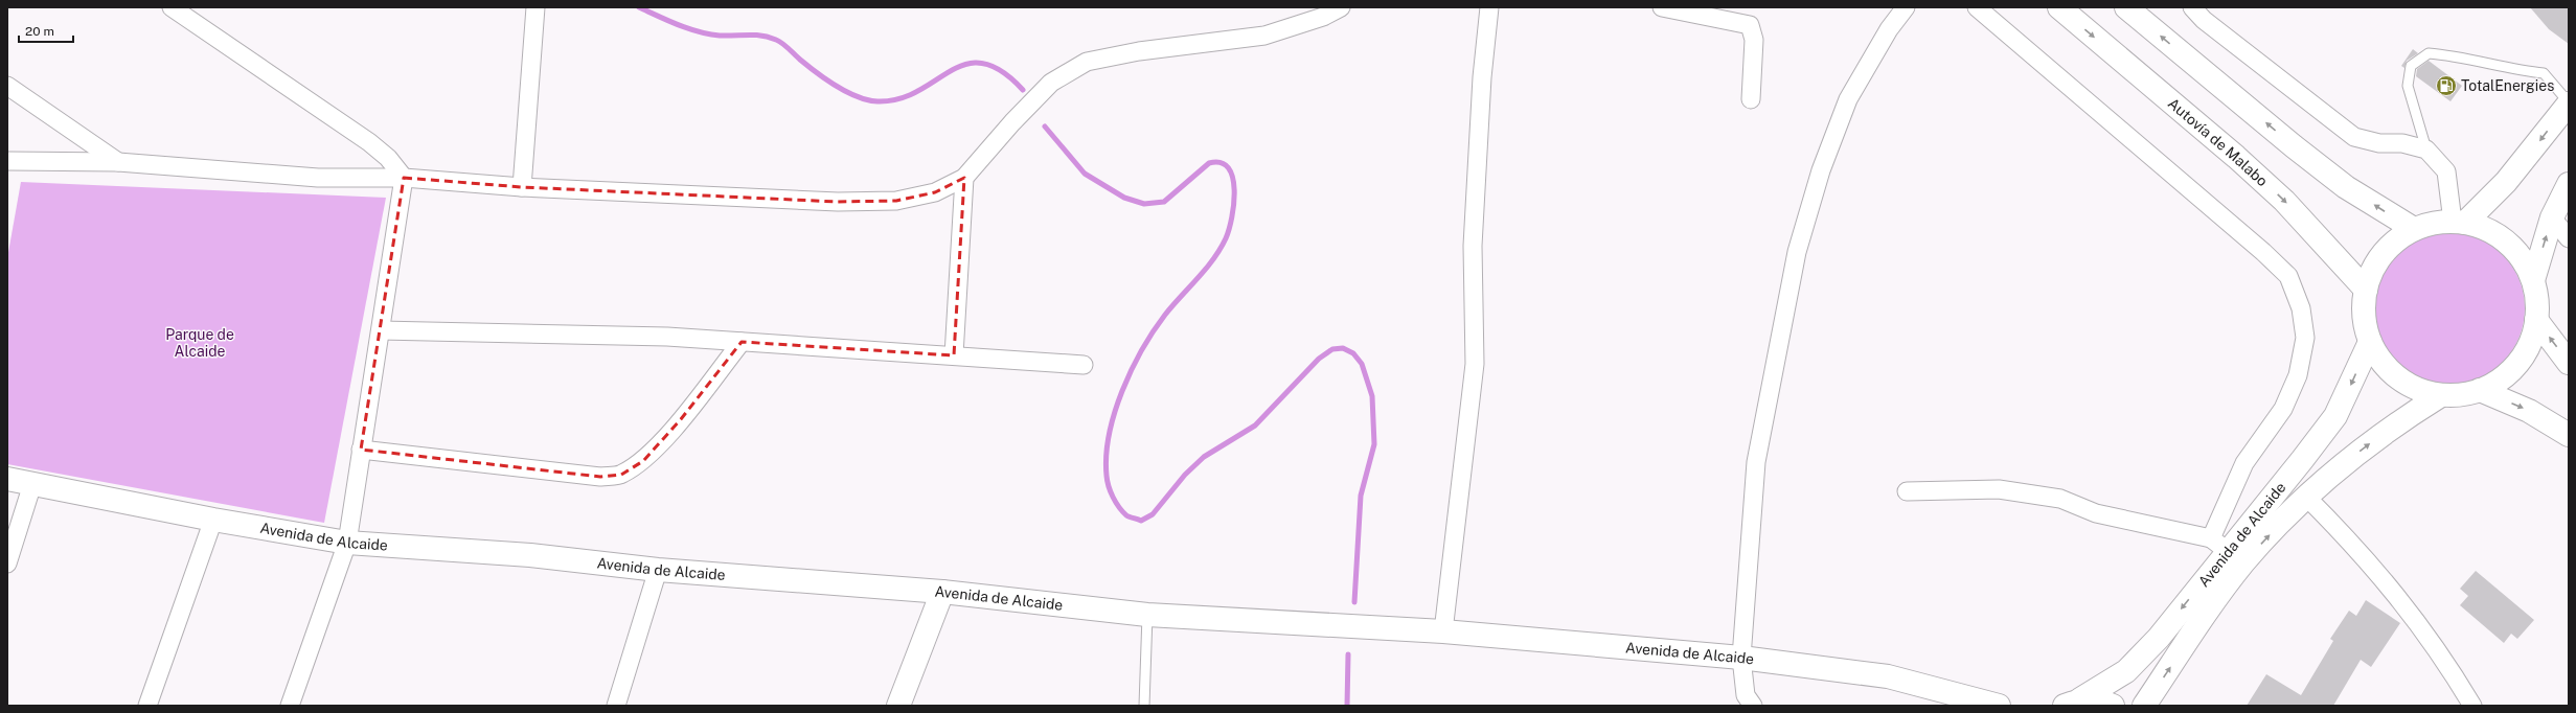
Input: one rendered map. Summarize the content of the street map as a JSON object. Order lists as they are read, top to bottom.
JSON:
{
  "streets": {
    "main road": ["Autovía de Malabo", "Avenida de Alcaide"]
  },
  "parks": ["Parque de Alcaide"],
  "places": {
    "fuel station": ["TotalEnergies"]
  },
  "scale_bar": "20 m"
}
